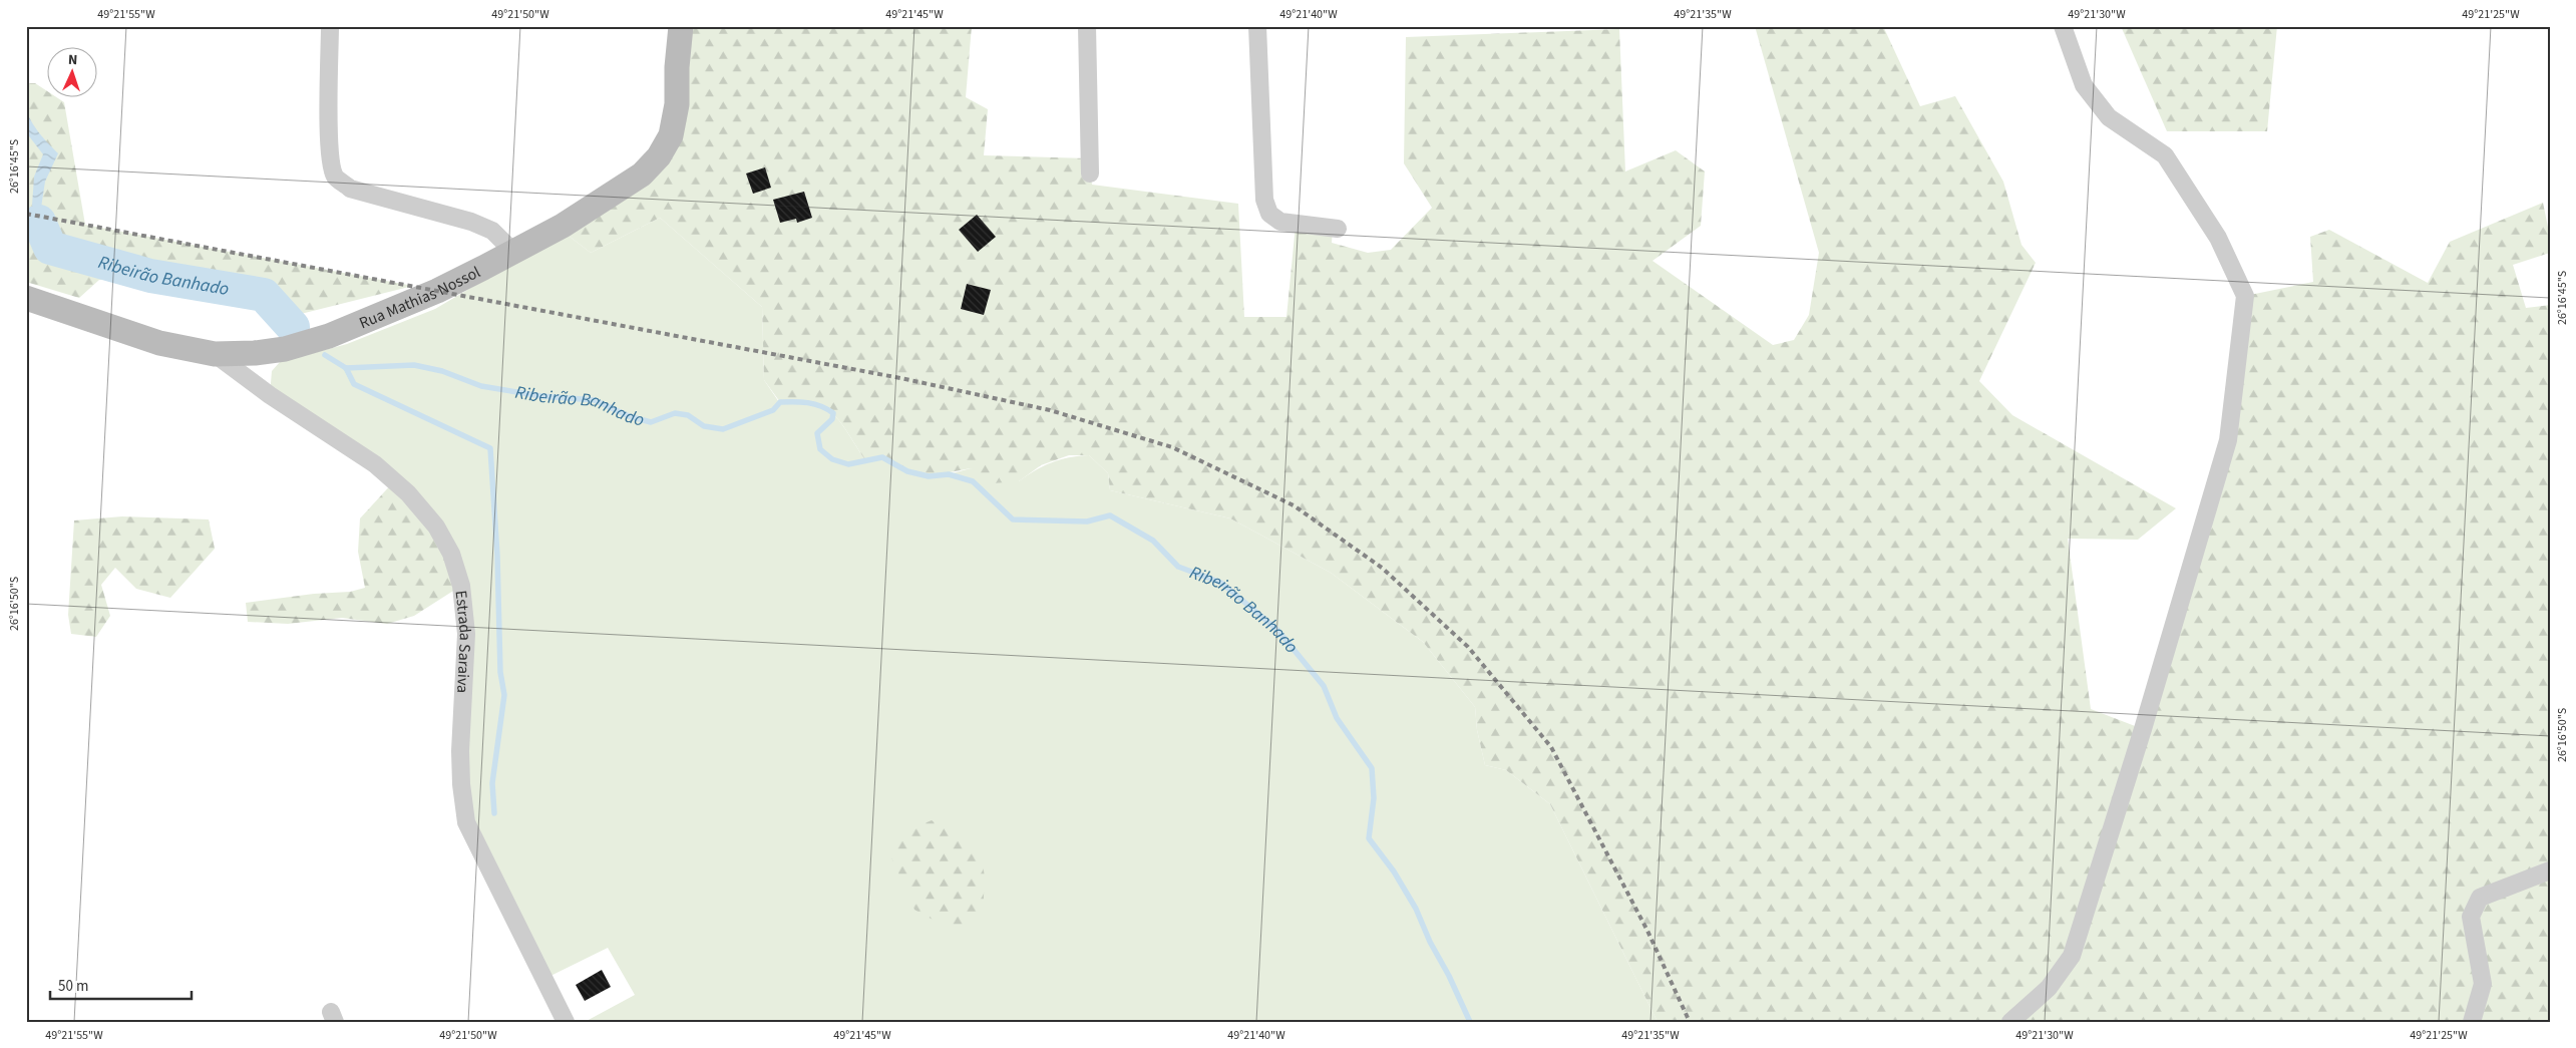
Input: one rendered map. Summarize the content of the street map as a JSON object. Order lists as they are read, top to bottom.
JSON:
{
  "streets": {
    "street": ["Rua Mathias Nossol", "Estrada Saraiva"]
  },
  "crossings": [
    ["Rua Mathias Nossol", "Estrada Saraiva"]
  ],
  "water": ["Ribeirão Banhado"],
  "scale_bar": "50 m",
  "north": "top",
  "coordinates": [
    "49°21'55\"W",
    "49°21'50\"W",
    "49°21'45\"W",
    "49°21'40\"W",
    "49°21'35\"W",
    "49°21'30\"W",
    "49°21'25\"W",
    "26°16'45\"S",
    "26°16'50\"S"
  ]
}
